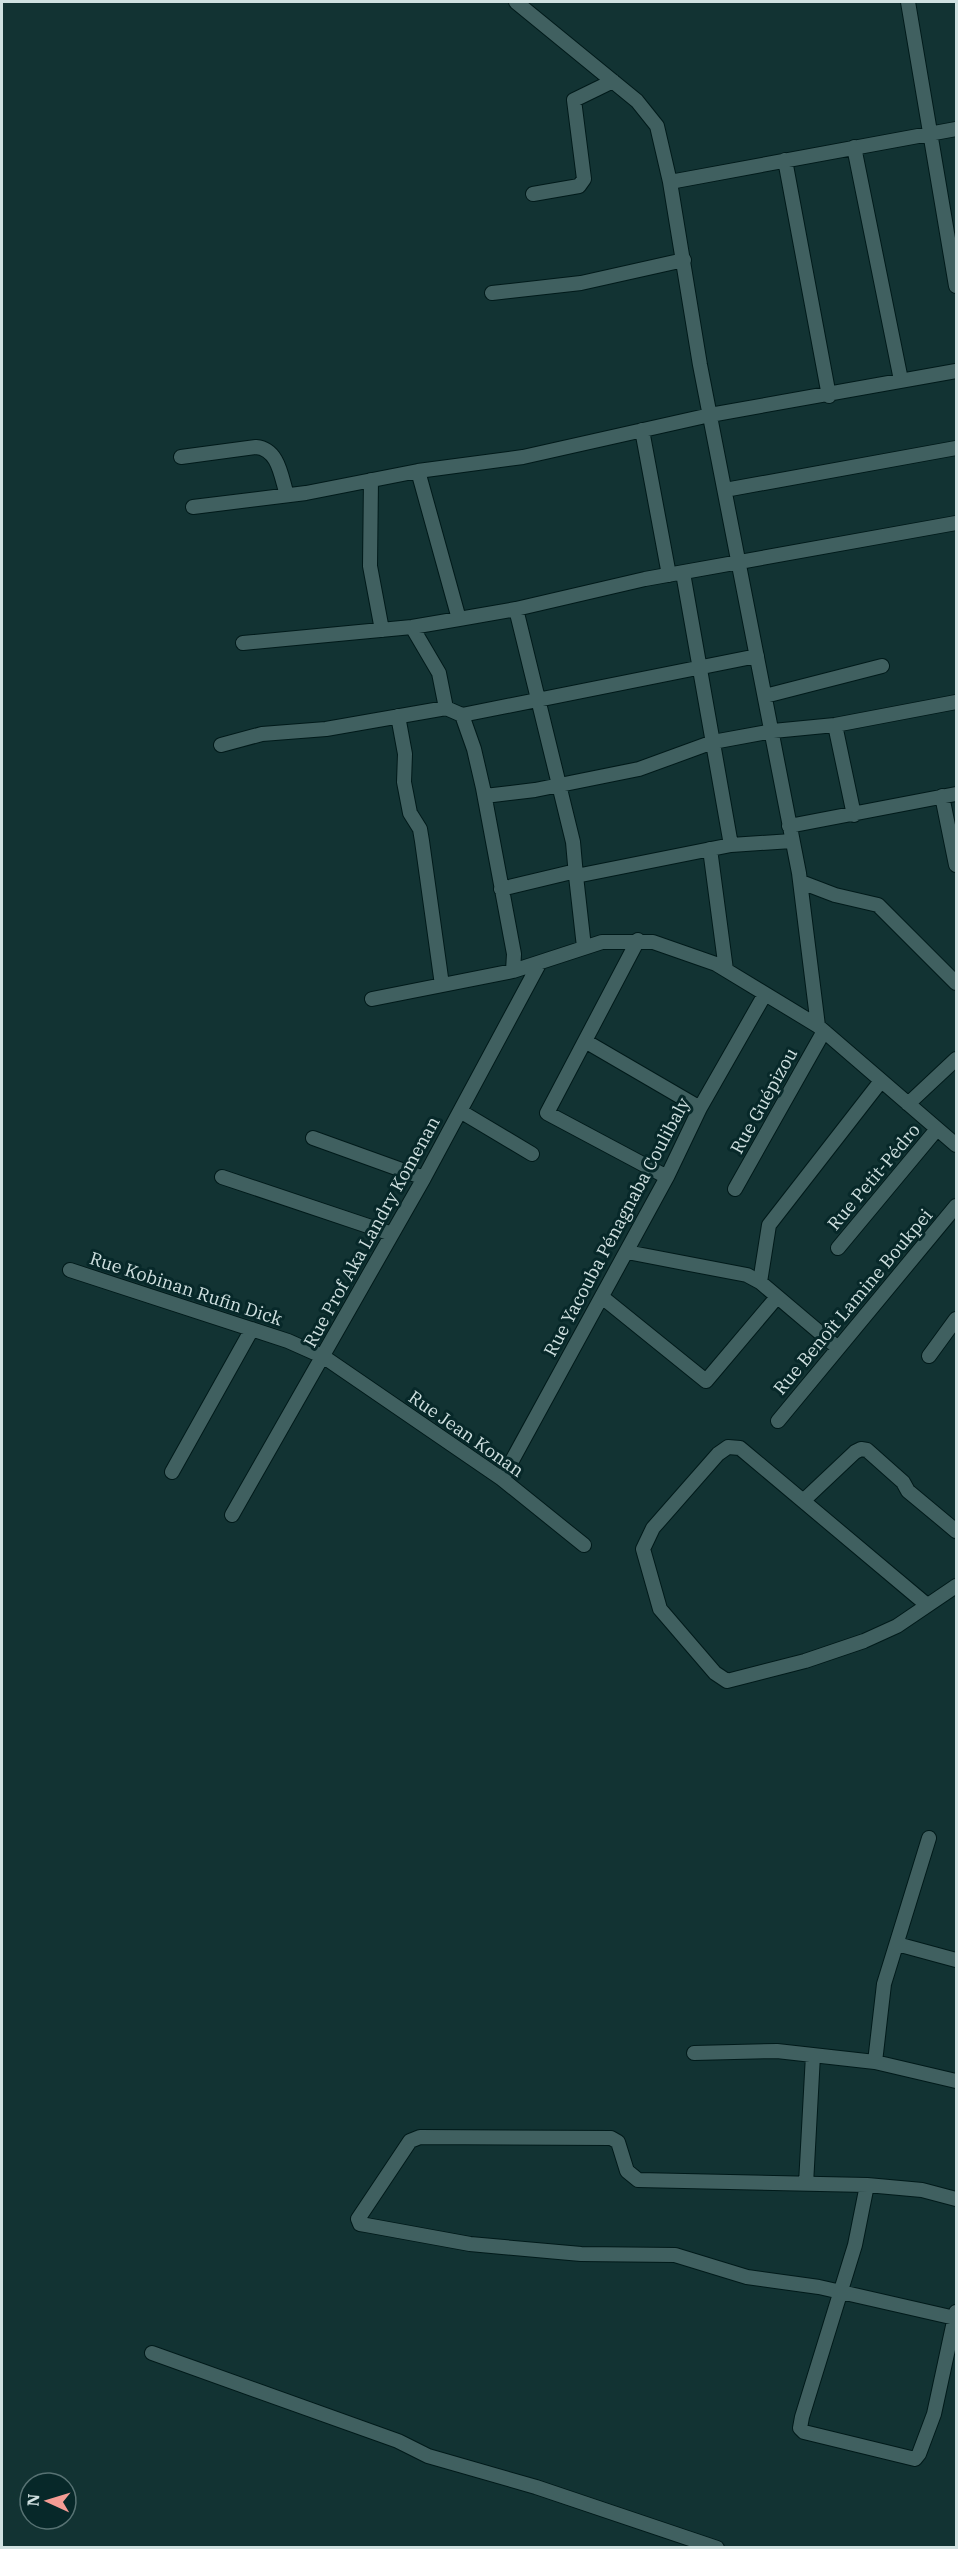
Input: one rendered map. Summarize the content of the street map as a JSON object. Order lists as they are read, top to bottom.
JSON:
{
  "streets": {
    "street": [
      "Rue Guépizou",
      "Rue Petit-Pédro",
      "Rue Yacouba Pénagnaba Coulibaly",
      "Rue Prof Aka Landry Komenan",
      "Rue Kobinan Rufin Dick",
      "Rue Benoît Lamine Boukpei",
      "Rue Jean Konan"
    ]
  },
  "crossings": [
    ["Rue Yacouba Pénagnaba Coulibaly", "Rue Jean Konan"],
    ["Rue Prof Aka Landry Komenan", "Rue Kobinan Rufin Dick"],
    ["Rue Prof Aka Landry Komenan", "Rue Jean Konan"],
    ["Rue Kobinan Rufin Dick", "Rue Jean Konan"]
  ],
  "north": "left"
}
